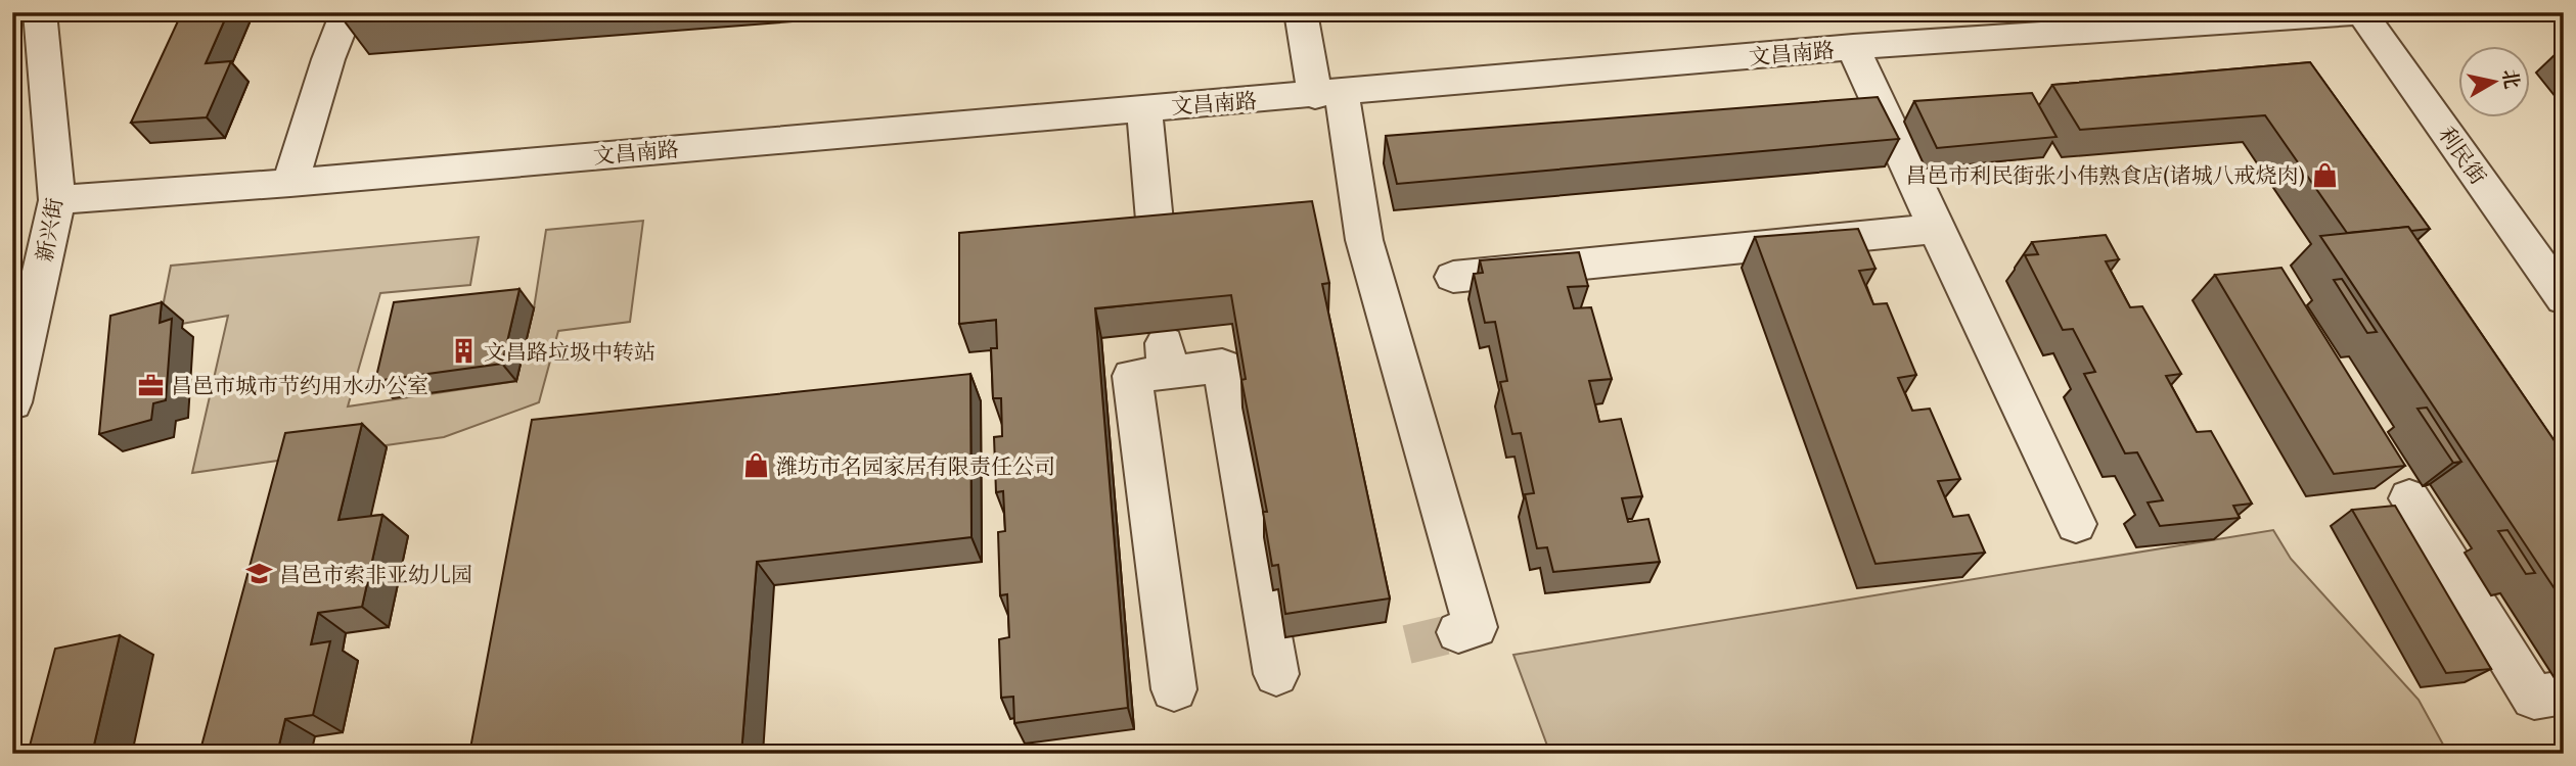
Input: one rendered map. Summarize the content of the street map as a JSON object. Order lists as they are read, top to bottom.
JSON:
{
  "streets": {
    "street": ["文昌南路", "利民街", "新兴街"]
  },
  "crossings": [
    ["文昌南路", "利民街"],
    ["文昌南路", "新兴街"]
  ],
  "places": {
    "shop": ["昌邑市利民街张小伟熟食店(诸城八戒烧肉)", "潍坊市名园家居有限责任公司"],
    "building": ["文昌路垃圾中转站"],
    "office": ["昌邑市城市节约用水办公室"],
    "school or university": ["昌邑市索非亚幼儿园"]
  },
  "north": "right"
}
